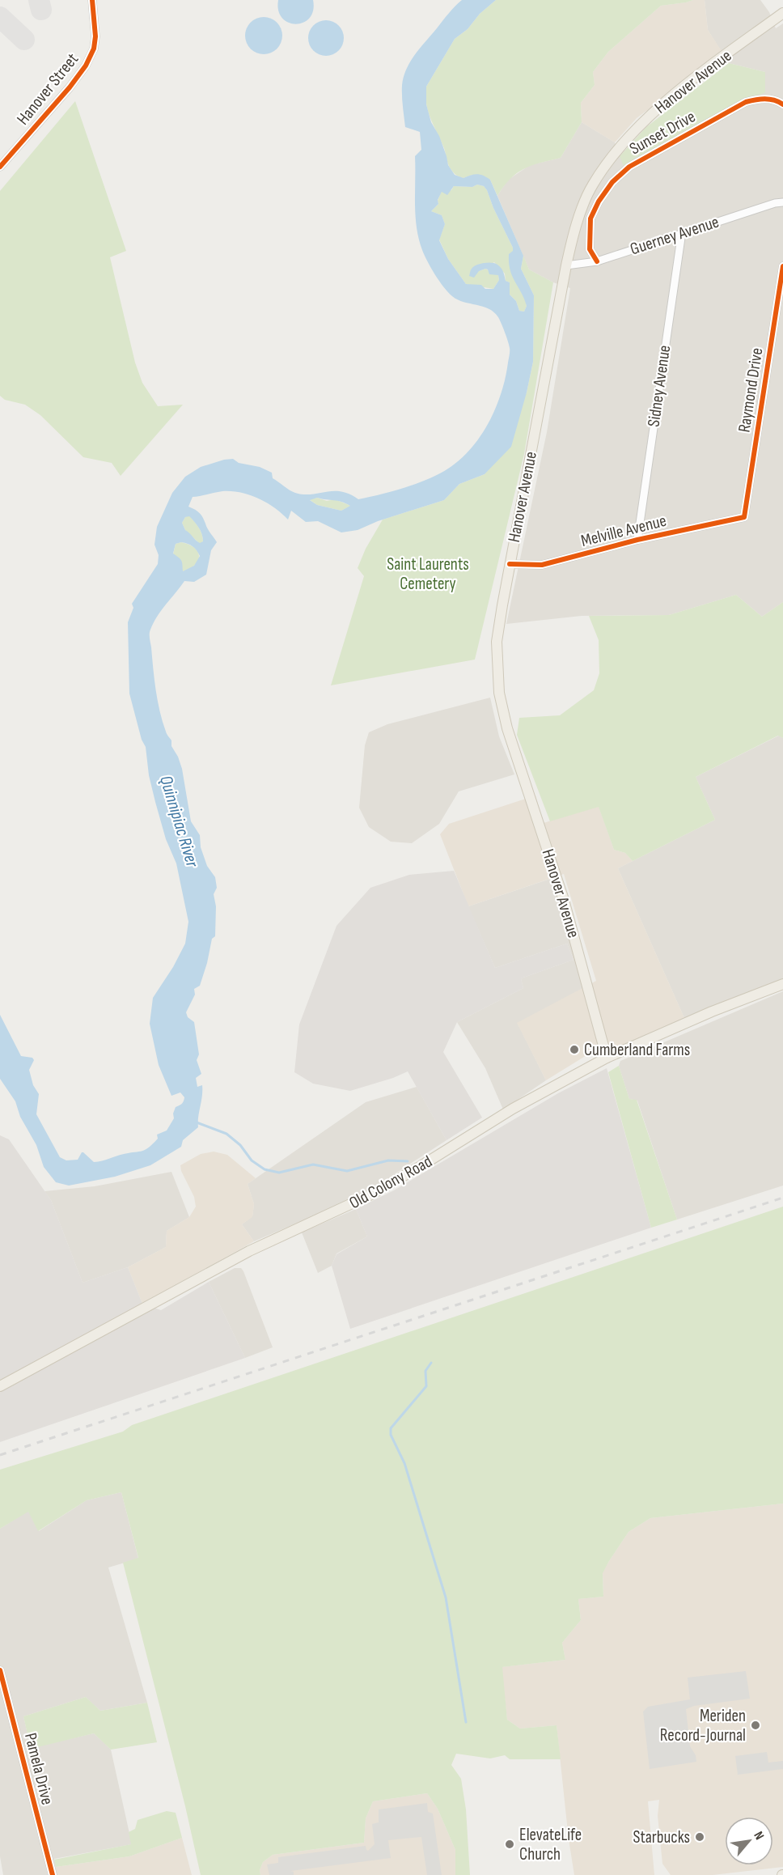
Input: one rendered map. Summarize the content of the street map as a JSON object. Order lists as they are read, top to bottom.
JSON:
{
  "streets": {
    "main road": ["Hanover Avenue", "Old Colony Road"],
    "street": [
      "Hanover Street",
      "Sunset Drive",
      "Guerney Avenue",
      "Sidney Avenue",
      "Raymond Drive",
      "Melville Avenue",
      "Pamela Drive"
    ]
  },
  "crossings": [
    ["Hanover Avenue", "Guerney Avenue"],
    ["Hanover Avenue", "Melville Avenue"],
    ["Hanover Avenue", "Old Colony Road"],
    ["Sunset Drive", "Guerney Avenue"],
    ["Guerney Avenue", "Sidney Avenue"],
    ["Sidney Avenue", "Melville Avenue"],
    ["Raymond Drive", "Melville Avenue"]
  ],
  "water": ["Quinnipiac River"],
  "parks": ["Saint Laurents Cemetery"],
  "places": [
    "Cumberland Farms",
    "Meriden Record-Journal",
    "Starbucks",
    "ElevateLife Church"
  ],
  "north": "top right"
}
